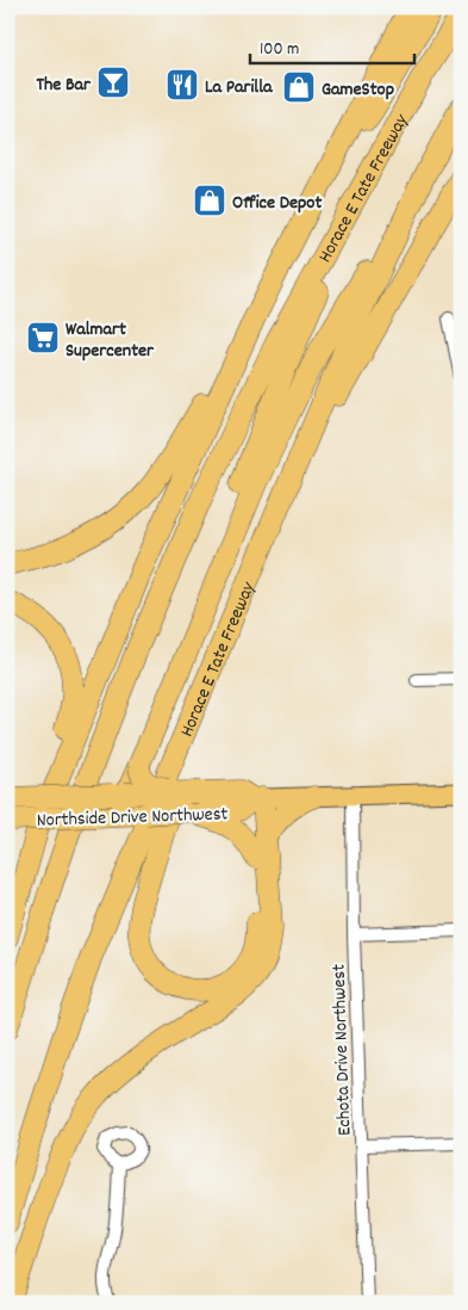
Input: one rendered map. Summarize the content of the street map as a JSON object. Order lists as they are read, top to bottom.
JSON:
{
  "streets": {
    "highway": ["Horace E Tate Freeway", "Northside Drive Northwest"],
    "street": ["Echota Drive Northwest"]
  },
  "crossings": [
    ["Northside Drive Northwest", "Echota Drive Northwest"]
  ],
  "places": {
    "bar": ["The Bar"],
    "restaurant": ["La Parilla"],
    "shop": ["GameStop", "Office Depot"],
    "supermarket": ["Walmart Supercenter"]
  },
  "scale_bar": "100 m"
}
